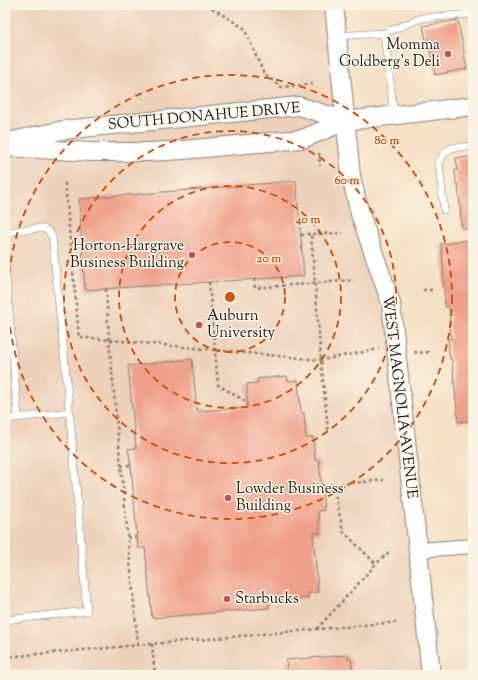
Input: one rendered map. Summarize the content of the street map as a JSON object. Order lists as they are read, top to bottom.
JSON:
{
  "streets": {
    "street": ["SOUTH DONAHUE DRIVE", "WEST MAGNOLIA AVENUE"]
  },
  "crossings": [
    ["SOUTH DONAHUE DRIVE", "WEST MAGNOLIA AVENUE"]
  ],
  "places": [
    "Momma Goldberg's Deli",
    "Horton-Hargrave Business Building",
    "Auburn University",
    "Lowder Business Building",
    "Starbucks"
  ],
  "rings": [
    "80 m",
    "60 m",
    "40 m",
    "20 m"
  ]
}
